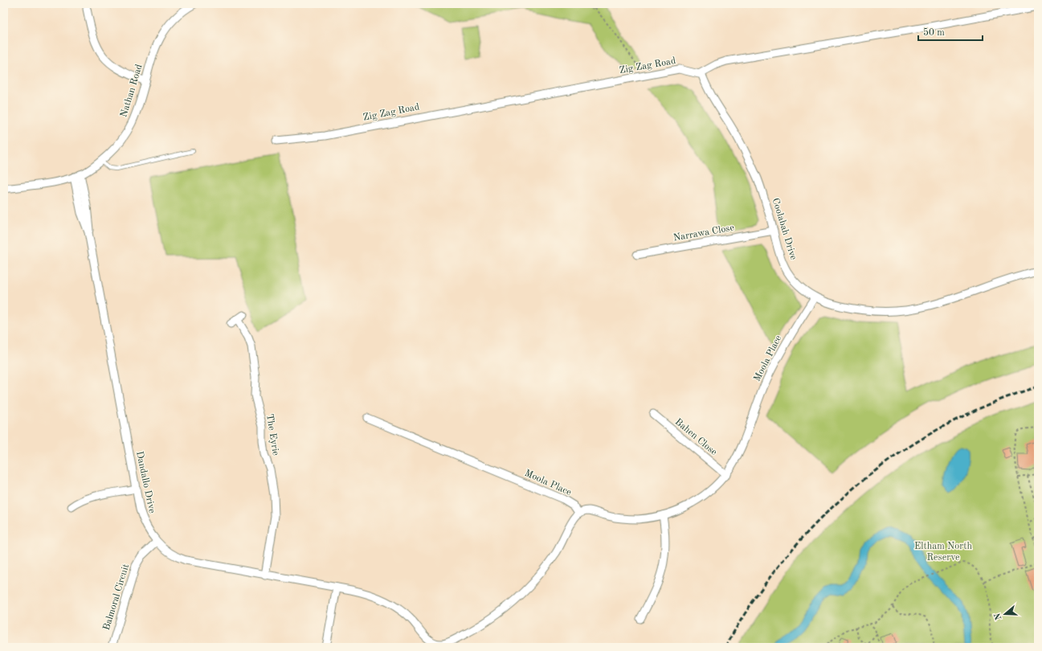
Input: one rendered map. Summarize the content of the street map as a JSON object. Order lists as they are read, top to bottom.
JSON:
{
  "streets": {
    "street": [
      "Zig Zag Road",
      "Nathan Road",
      "Coolabah Drive",
      "Narrawa Close",
      "Moola Place",
      "The Eyrie",
      "Bahen Close",
      "Dandallo Drive",
      "Balmoral Circuit"
    ]
  },
  "crossings": [
    ["Zig Zag Road", "Coolabah Drive"],
    ["Nathan Road", "Dandallo Drive"],
    ["Coolabah Drive", "Narrawa Close"],
    ["Coolabah Drive", "Moola Place"],
    ["Moola Place", "Bahen Close"],
    ["The Eyrie", "Dandallo Drive"],
    ["Dandallo Drive", "Balmoral Circuit"]
  ],
  "parks": ["Eltham North Reserve"],
  "scale_bar": "50 m",
  "north": "left"
}
